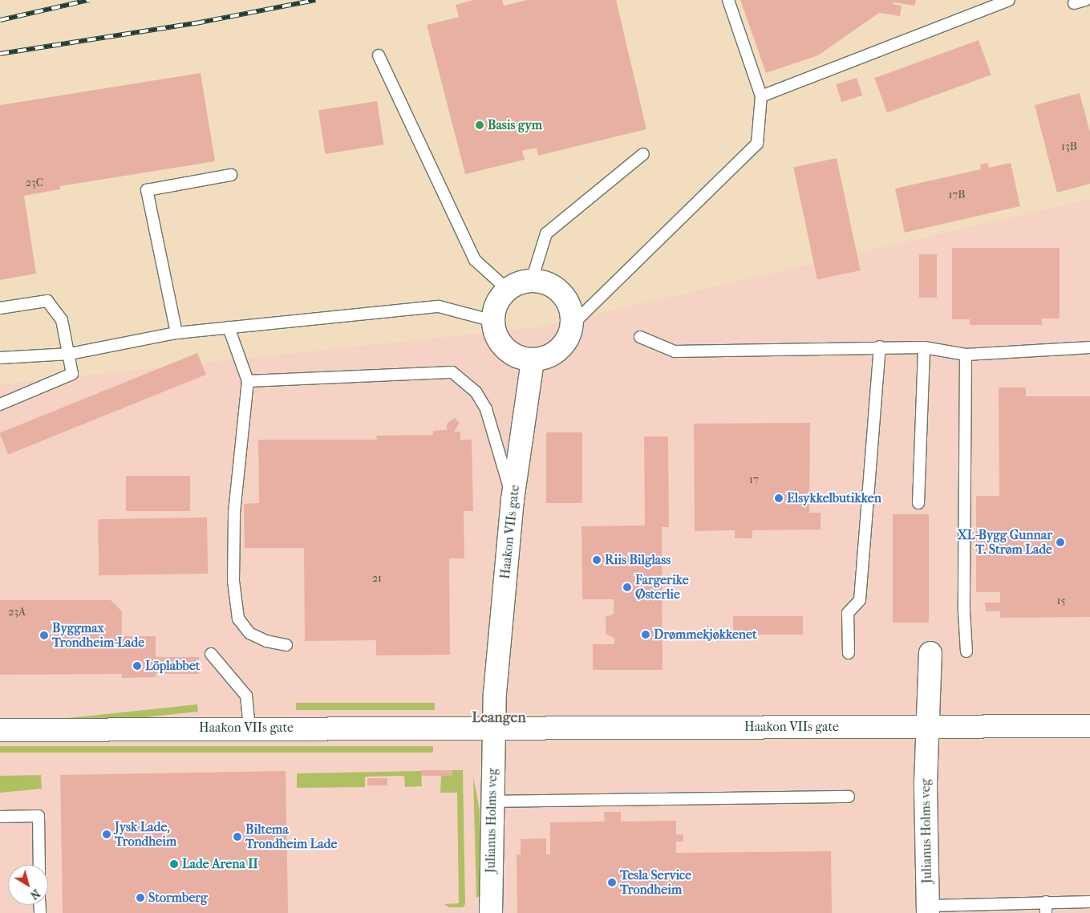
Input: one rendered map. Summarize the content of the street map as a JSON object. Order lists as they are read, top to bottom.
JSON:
{
  "streets": {
    "main road": ["Haakon VIIs gate", "Julianus Holms veg"]
  },
  "crossings": [
    ["Haakon VIIs gate", "Julianus Holms veg"]
  ],
  "districts": ["Leangen"],
  "places": [
    "Basis gym",
    "Elsykkelbutikken",
    "XL-Bygg Gunnar T. Strøm Lade",
    "Riis Bilglass",
    "Fargerike Østerlie",
    "Drømmekjøkkenet",
    "Byggmax Trondheim-Lade",
    "Löplabbet",
    "Jysk Lade, Trondheim",
    "Biltema Trondheim Lade",
    "Lade Arena II",
    "Tesla Service Trondheim",
    "Stormberg"
  ],
  "house_numbers": [
    "13B",
    "23C",
    "17B",
    "17",
    "21",
    "15",
    "23A"
  ],
  "north": "bottom right"
}
